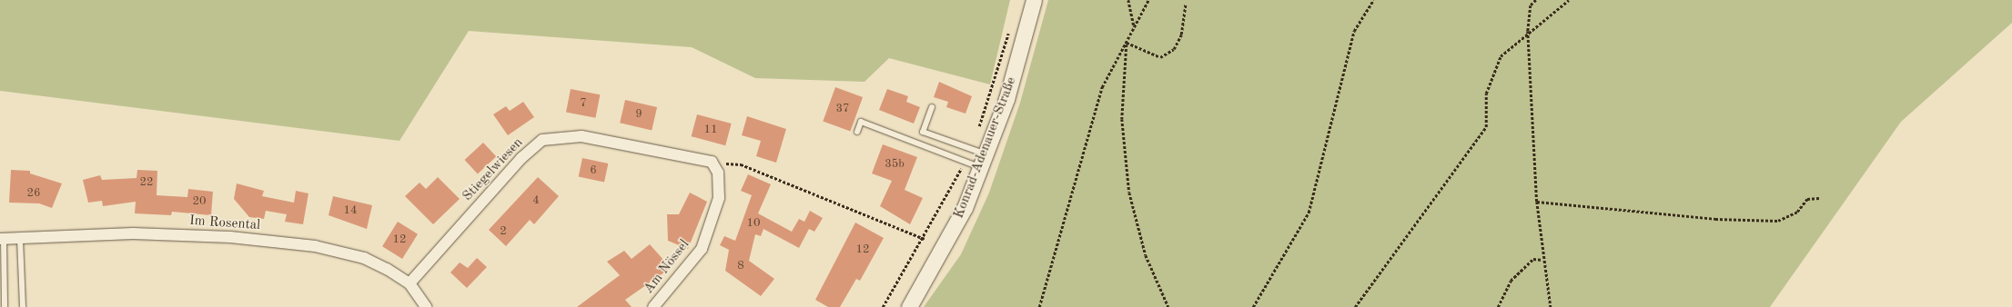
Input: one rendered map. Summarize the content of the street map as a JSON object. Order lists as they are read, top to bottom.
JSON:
{
  "streets": {
    "main road": ["Konrad-Adenauer-Straße"],
    "street": ["Stiegelwiesen", "Im Rosental", "Am Nössel"]
  },
  "crossings": [
    ["Stiegelwiesen", "Im Rosental"],
    ["Stiegelwiesen", "Am Nössel"]
  ],
  "house_numbers": [
    "7",
    "37",
    "9",
    "11",
    "35b",
    "6",
    "22",
    "26",
    "4",
    "20",
    "14",
    "10",
    "2",
    "12",
    "12",
    "8"
  ]
}
